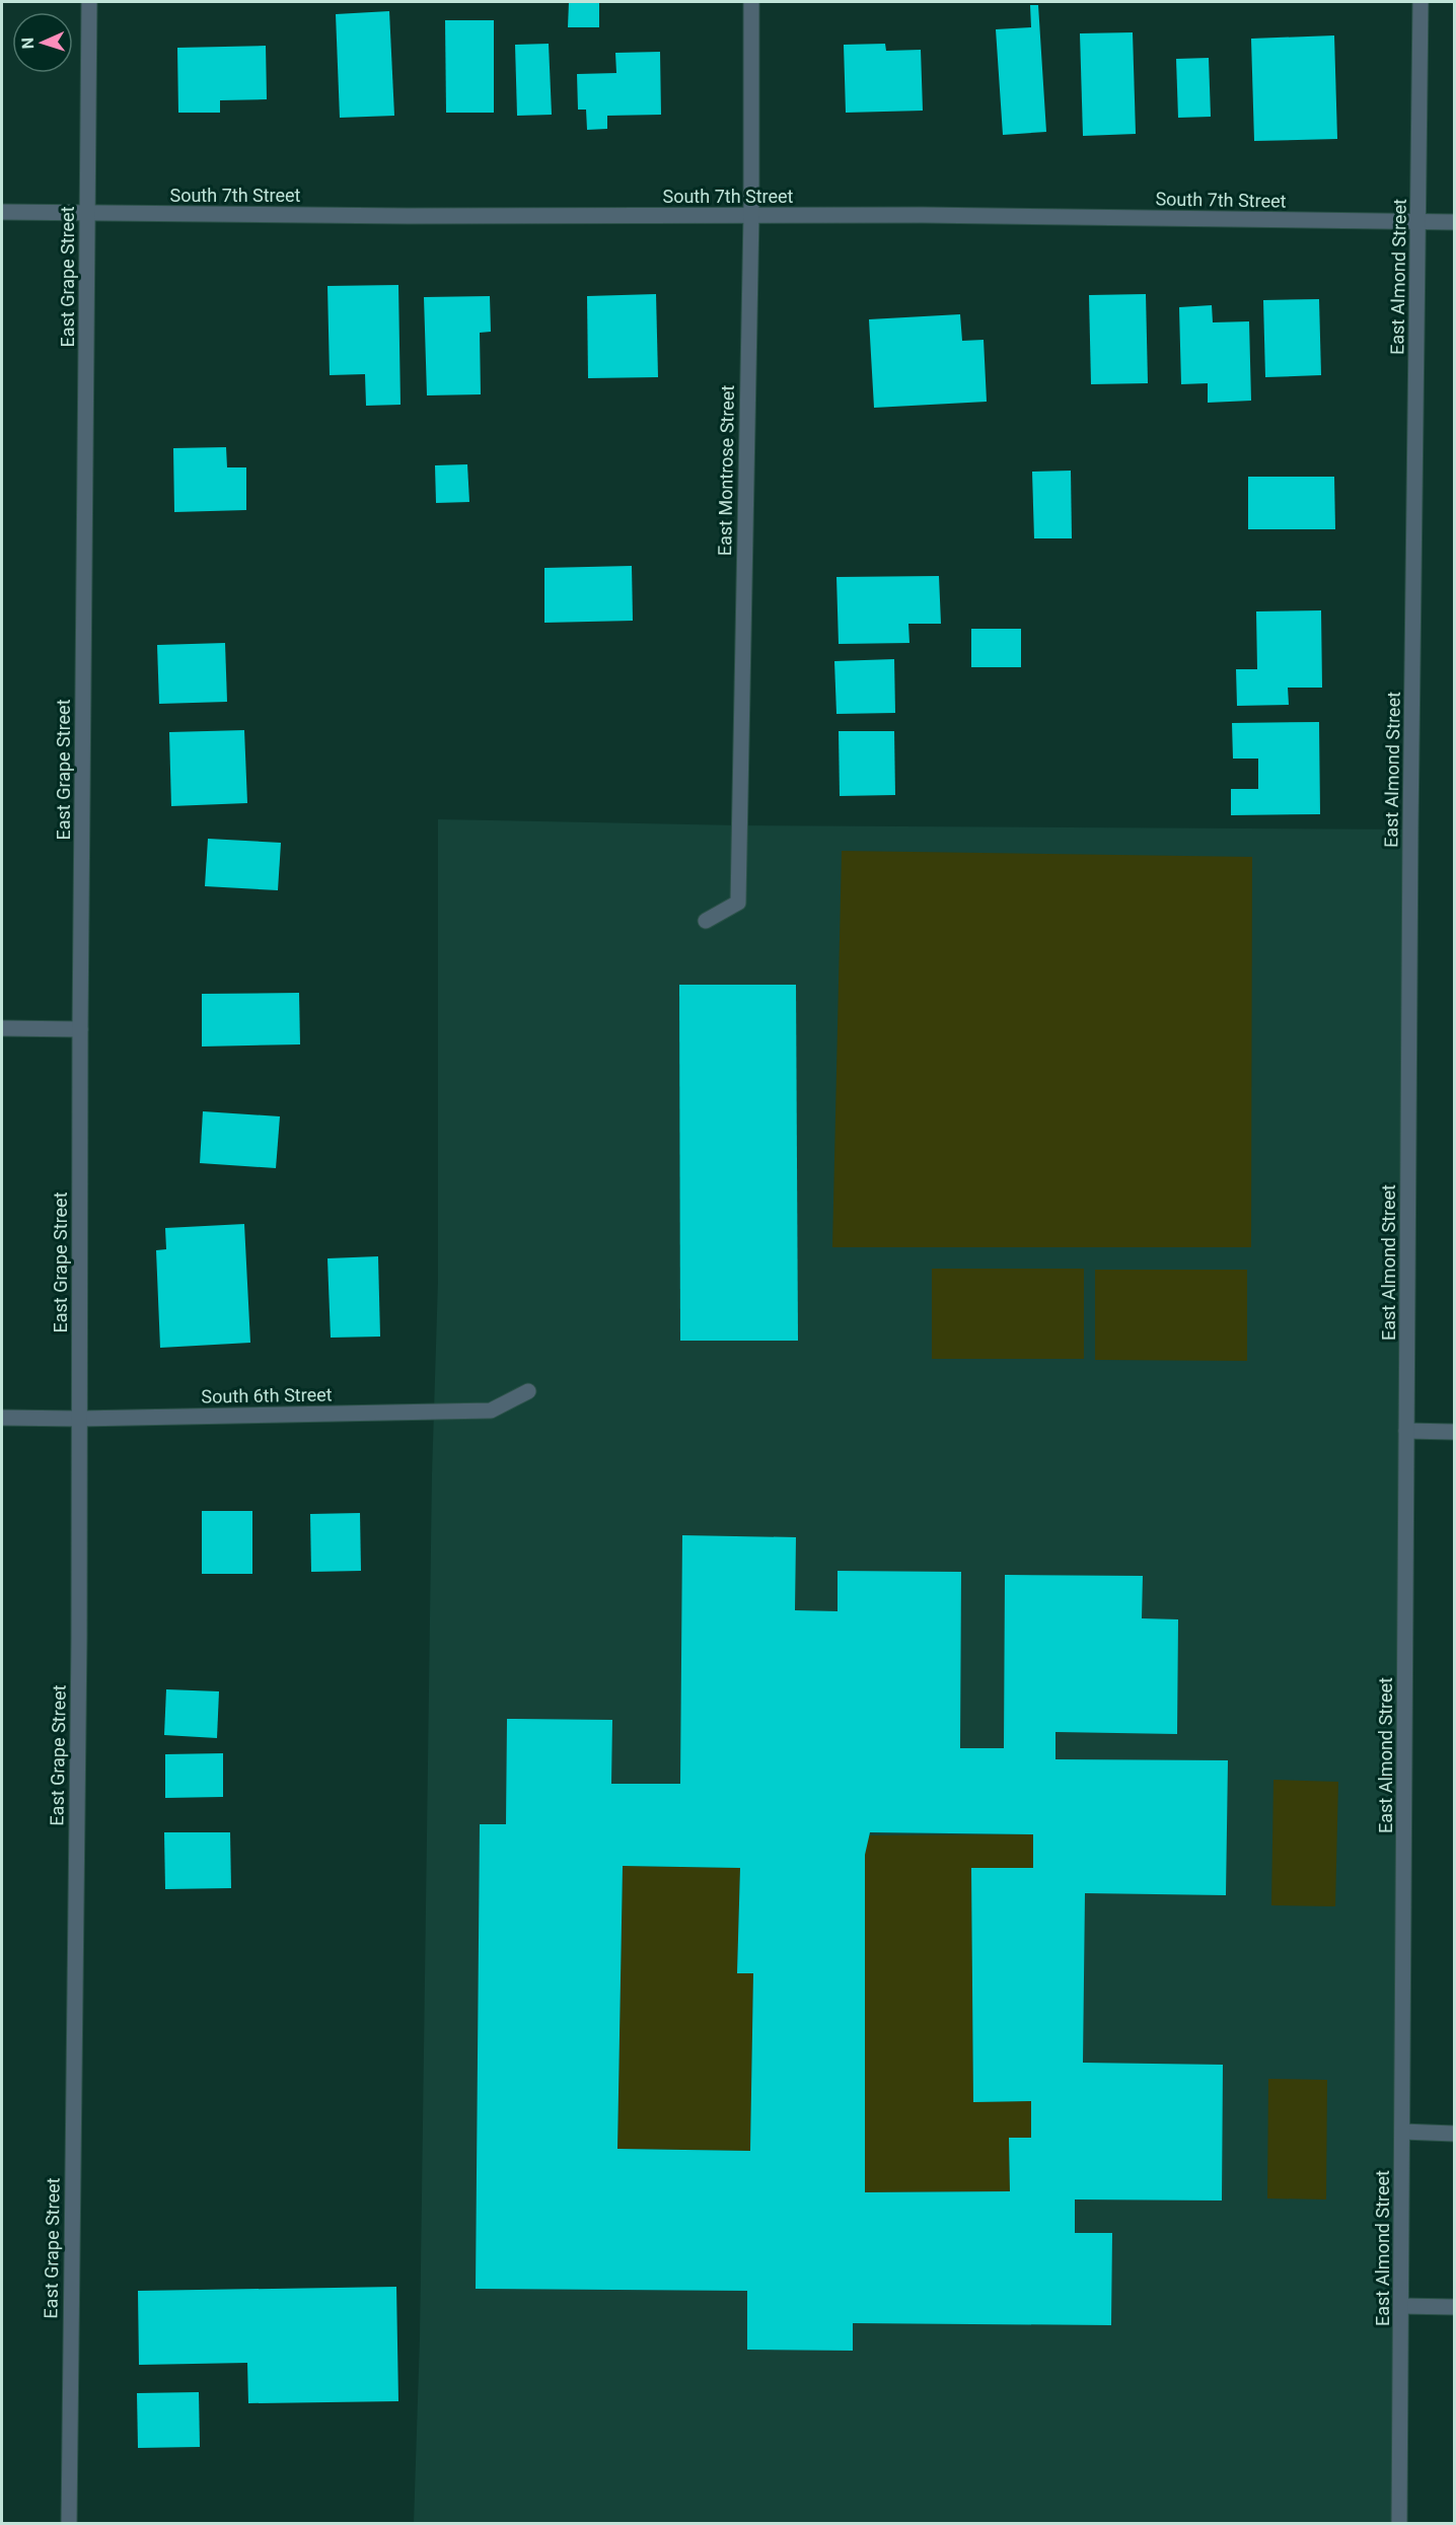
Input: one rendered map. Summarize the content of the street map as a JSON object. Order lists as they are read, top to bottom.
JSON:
{
  "streets": {
    "street": [
      "South 7th Street",
      "East Grape Street",
      "East Almond Street",
      "East Montrose Street",
      "South 6th Street"
    ]
  },
  "crossings": [
    ["South 7th Street", "East Grape Street"],
    ["South 7th Street", "East Almond Street"],
    ["South 7th Street", "East Montrose Street"],
    ["East Grape Street", "South 6th Street"]
  ],
  "north": "left"
}
